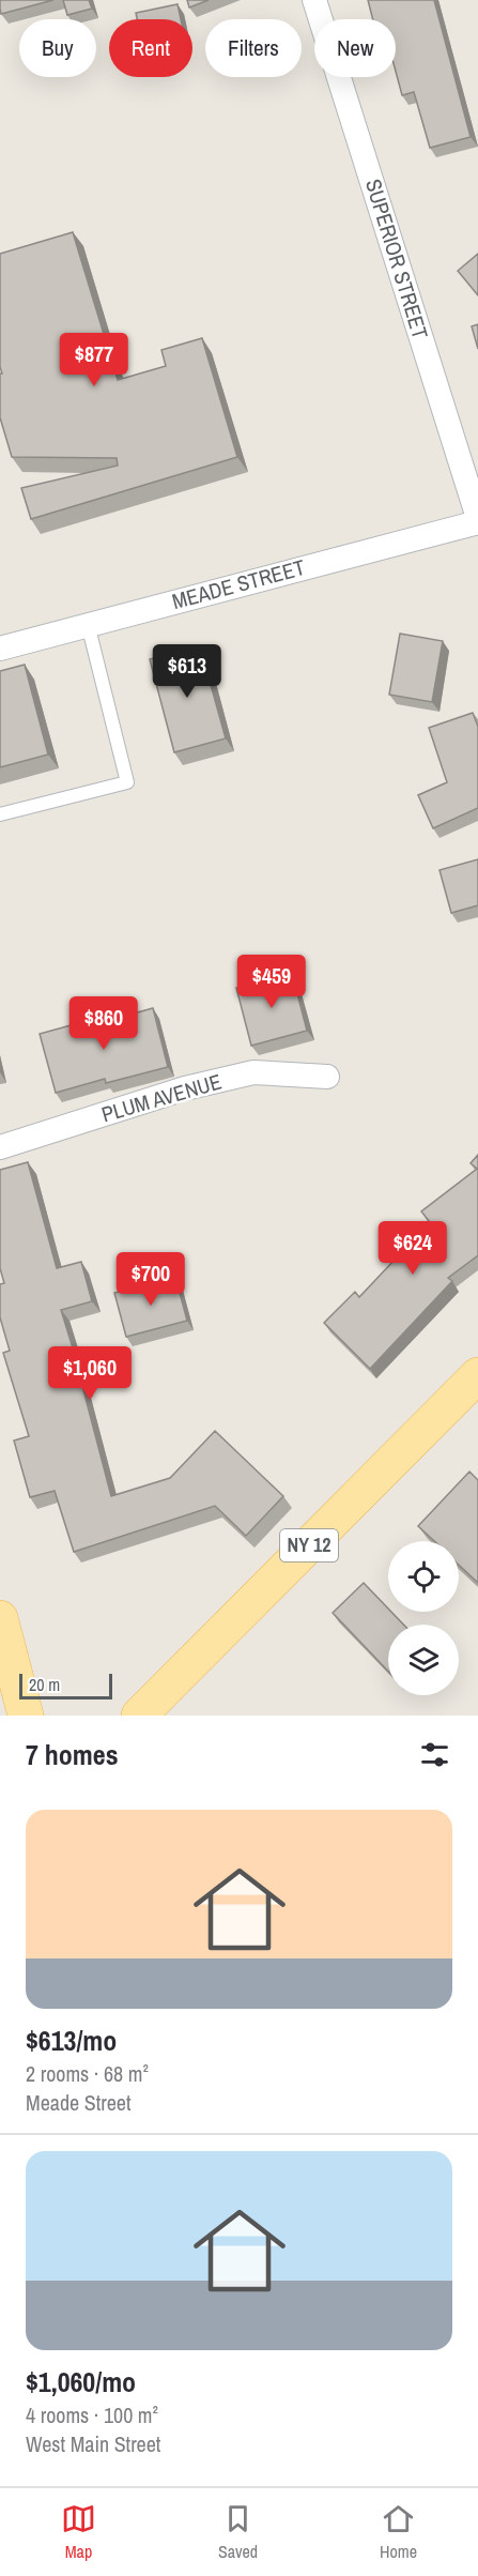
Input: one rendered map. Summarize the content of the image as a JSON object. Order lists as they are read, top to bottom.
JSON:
{
  "streets": {
    "main road": ["NY 12"],
    "street": ["SUPERIOR STREET", "MEADE STREET", "PLUM AVENUE"]
  },
  "crossings": [
    ["SUPERIOR STREET", "MEADE STREET"]
  ],
  "scale_bar": "20 m",
  "page": {
    "chip": [
      "Buy",
      "Rent",
      "Filters",
      "New"
    ],
    "price": [
      "$877",
      "$613",
      "$459",
      "$860",
      "$624",
      "$700",
      "$1,060"
    ],
    "scale": "20 m",
    "heading": "7 homes",
    "list": [
      {
        "name": "$613/mo",
        "note": "2 rooms · 68 m² · Meade Street"
      },
      {
        "name": "$1,060/mo",
        "note": "4 rooms · 100 m² · West Main Street"
      }
    ],
    "tabs": ["Map", "Saved", "Home"]
  }
}
